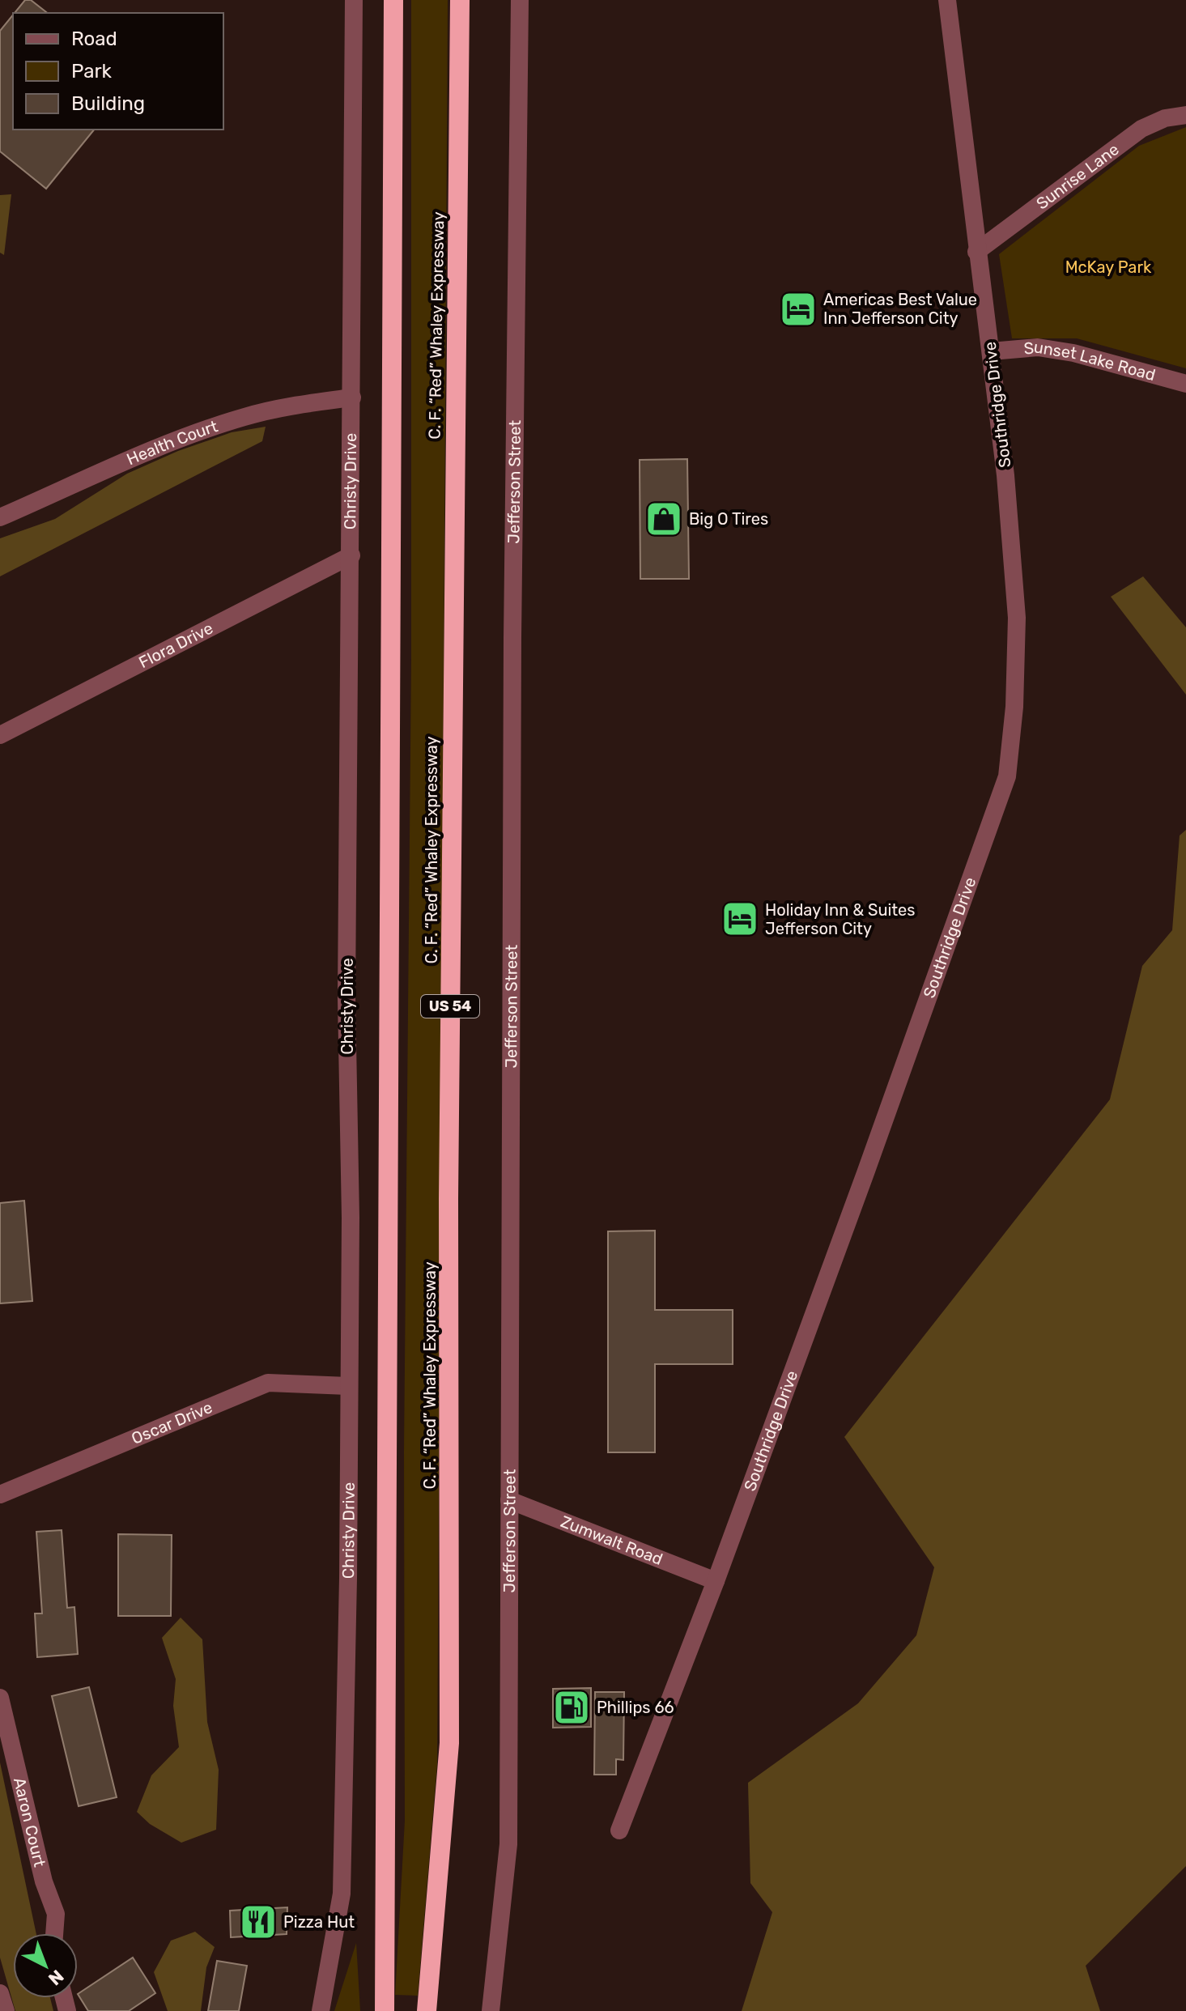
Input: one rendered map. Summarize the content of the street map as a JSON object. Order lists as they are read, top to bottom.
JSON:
{
  "streets": {
    "highway": ["C. F. “Red” Whaley Expressway", "US 54"],
    "street": [
      "Sunrise Lane",
      "Sunset Lake Road",
      "Southridge Drive",
      "Health Court",
      "Christy Drive",
      "Jefferson Street",
      "Flora Drive",
      "Oscar Drive",
      "Zumwalt Road",
      "Aaron Court"
    ]
  },
  "crossings": [
    ["Sunrise Lane", "Southridge Drive"],
    ["Sunset Lake Road", "Southridge Drive"],
    ["Southridge Drive", "Zumwalt Road"],
    ["Health Court", "Christy Drive"],
    ["Christy Drive", "Flora Drive"],
    ["Christy Drive", "Oscar Drive"],
    ["Jefferson Street", "Zumwalt Road"]
  ],
  "parks": ["McKay Park"],
  "places": {
    "hotel": ["Americas Best Value Inn Jefferson City", "Holiday Inn & Suites Jefferson City"],
    "shop": ["Big O Tires"],
    "fuel station": ["Phillips 66"],
    "restaurant": ["Pizza Hut"]
  },
  "legend": ["Road", "Park", "Building"],
  "north": "bottom right"
}
